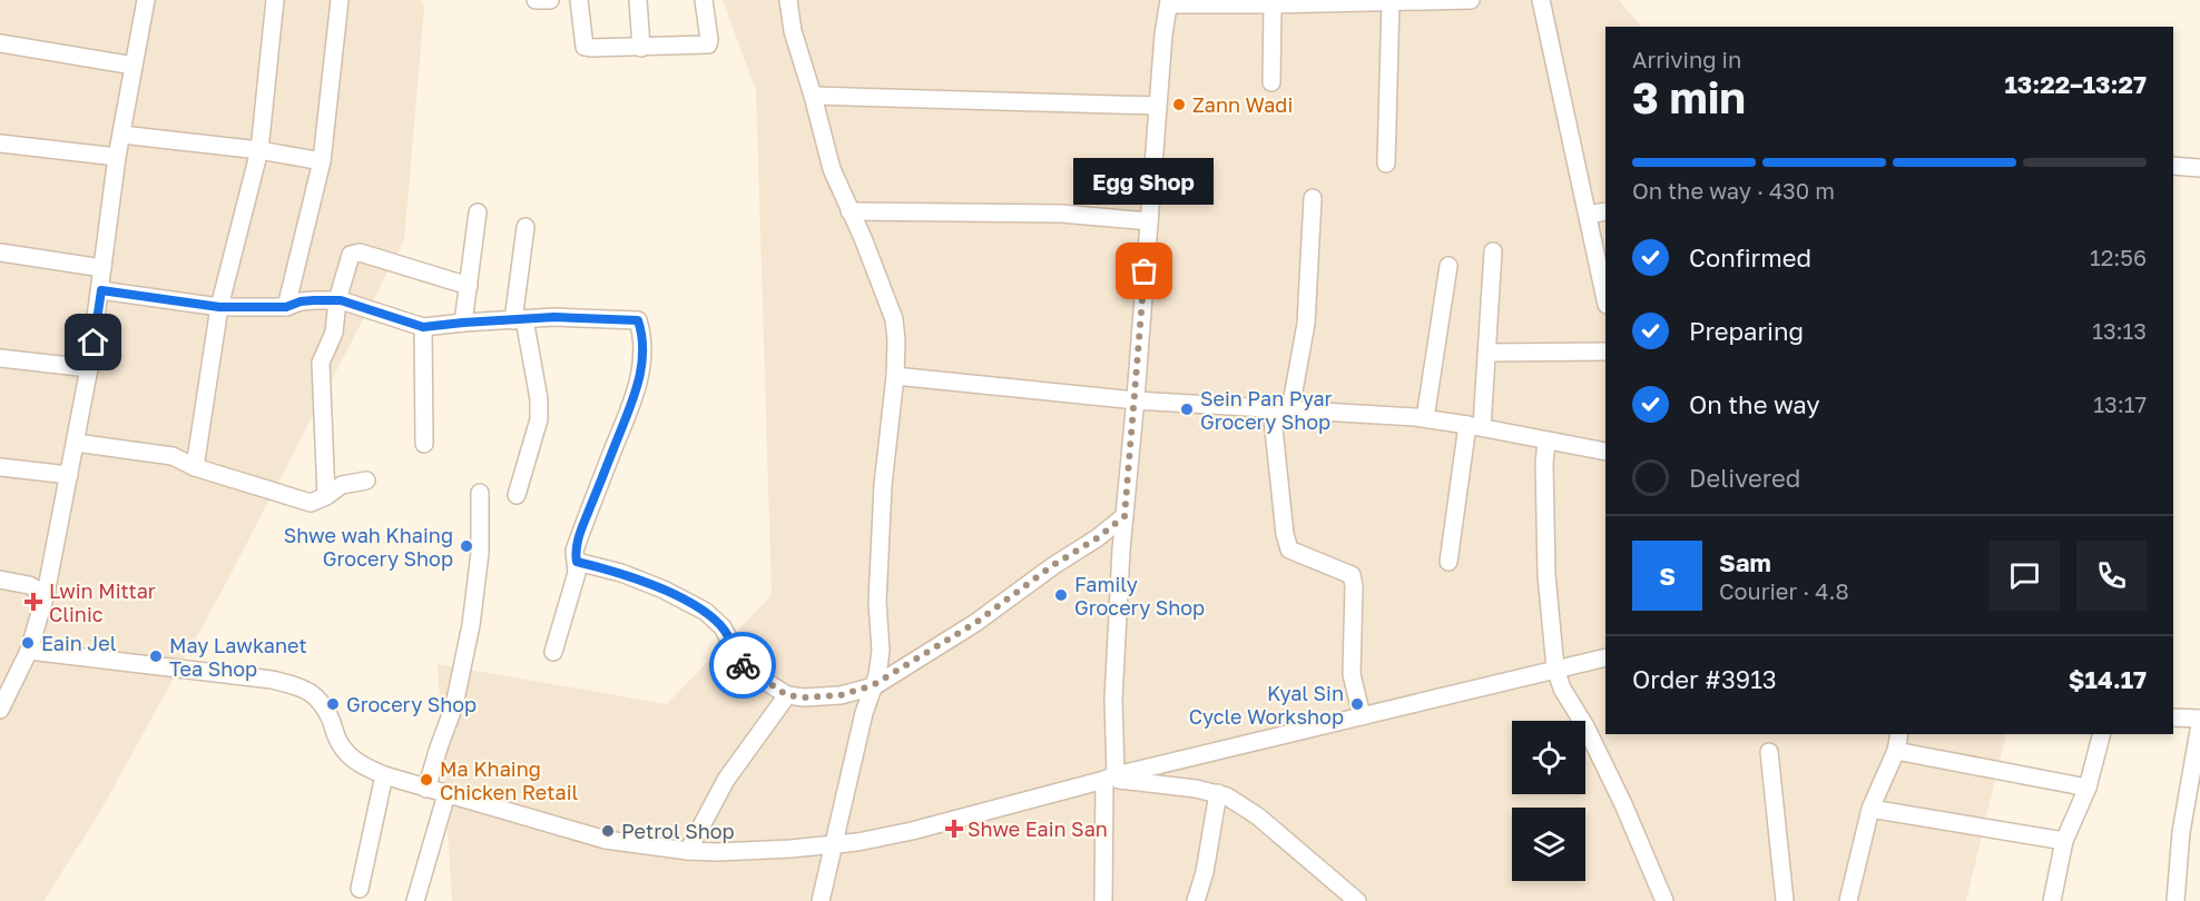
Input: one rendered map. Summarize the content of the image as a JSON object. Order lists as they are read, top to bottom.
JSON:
{
  "places": {
    "other": [
      "Zann Wadi",
      "Egg Shop",
      "Sein Pan Pyar Grocery Shop",
      "Shwe wah Khaing Grocery Shop",
      "Family Grocery Shop",
      "Eain Jel",
      "May Lawkanet Tea Shop",
      "Grocery Shop",
      "Kyal Sin Cycle Workshop",
      "Ma Khaing Chicken Retail",
      "Petrol Shop"
    ],
    "health": ["Lwin Mittar Clinic", "Shwe Eain San"]
  },
  "page": {
    "heading": ["3 min", "Arriving in", "13:22–13:27"],
    "panel": [
      "Sam",
      "Courier · 4.8",
      "Order #3913",
      "$14.17"
    ],
    "bar": "On the way · 430 m",
    "bubble": "Egg Shop",
    "list": [
      ["Confirmed", "12:56"],
      ["Preparing", "13:13"],
      ["On the way", "13:17"],
      "Delivered"
    ],
    "round": "S"
  }
}
